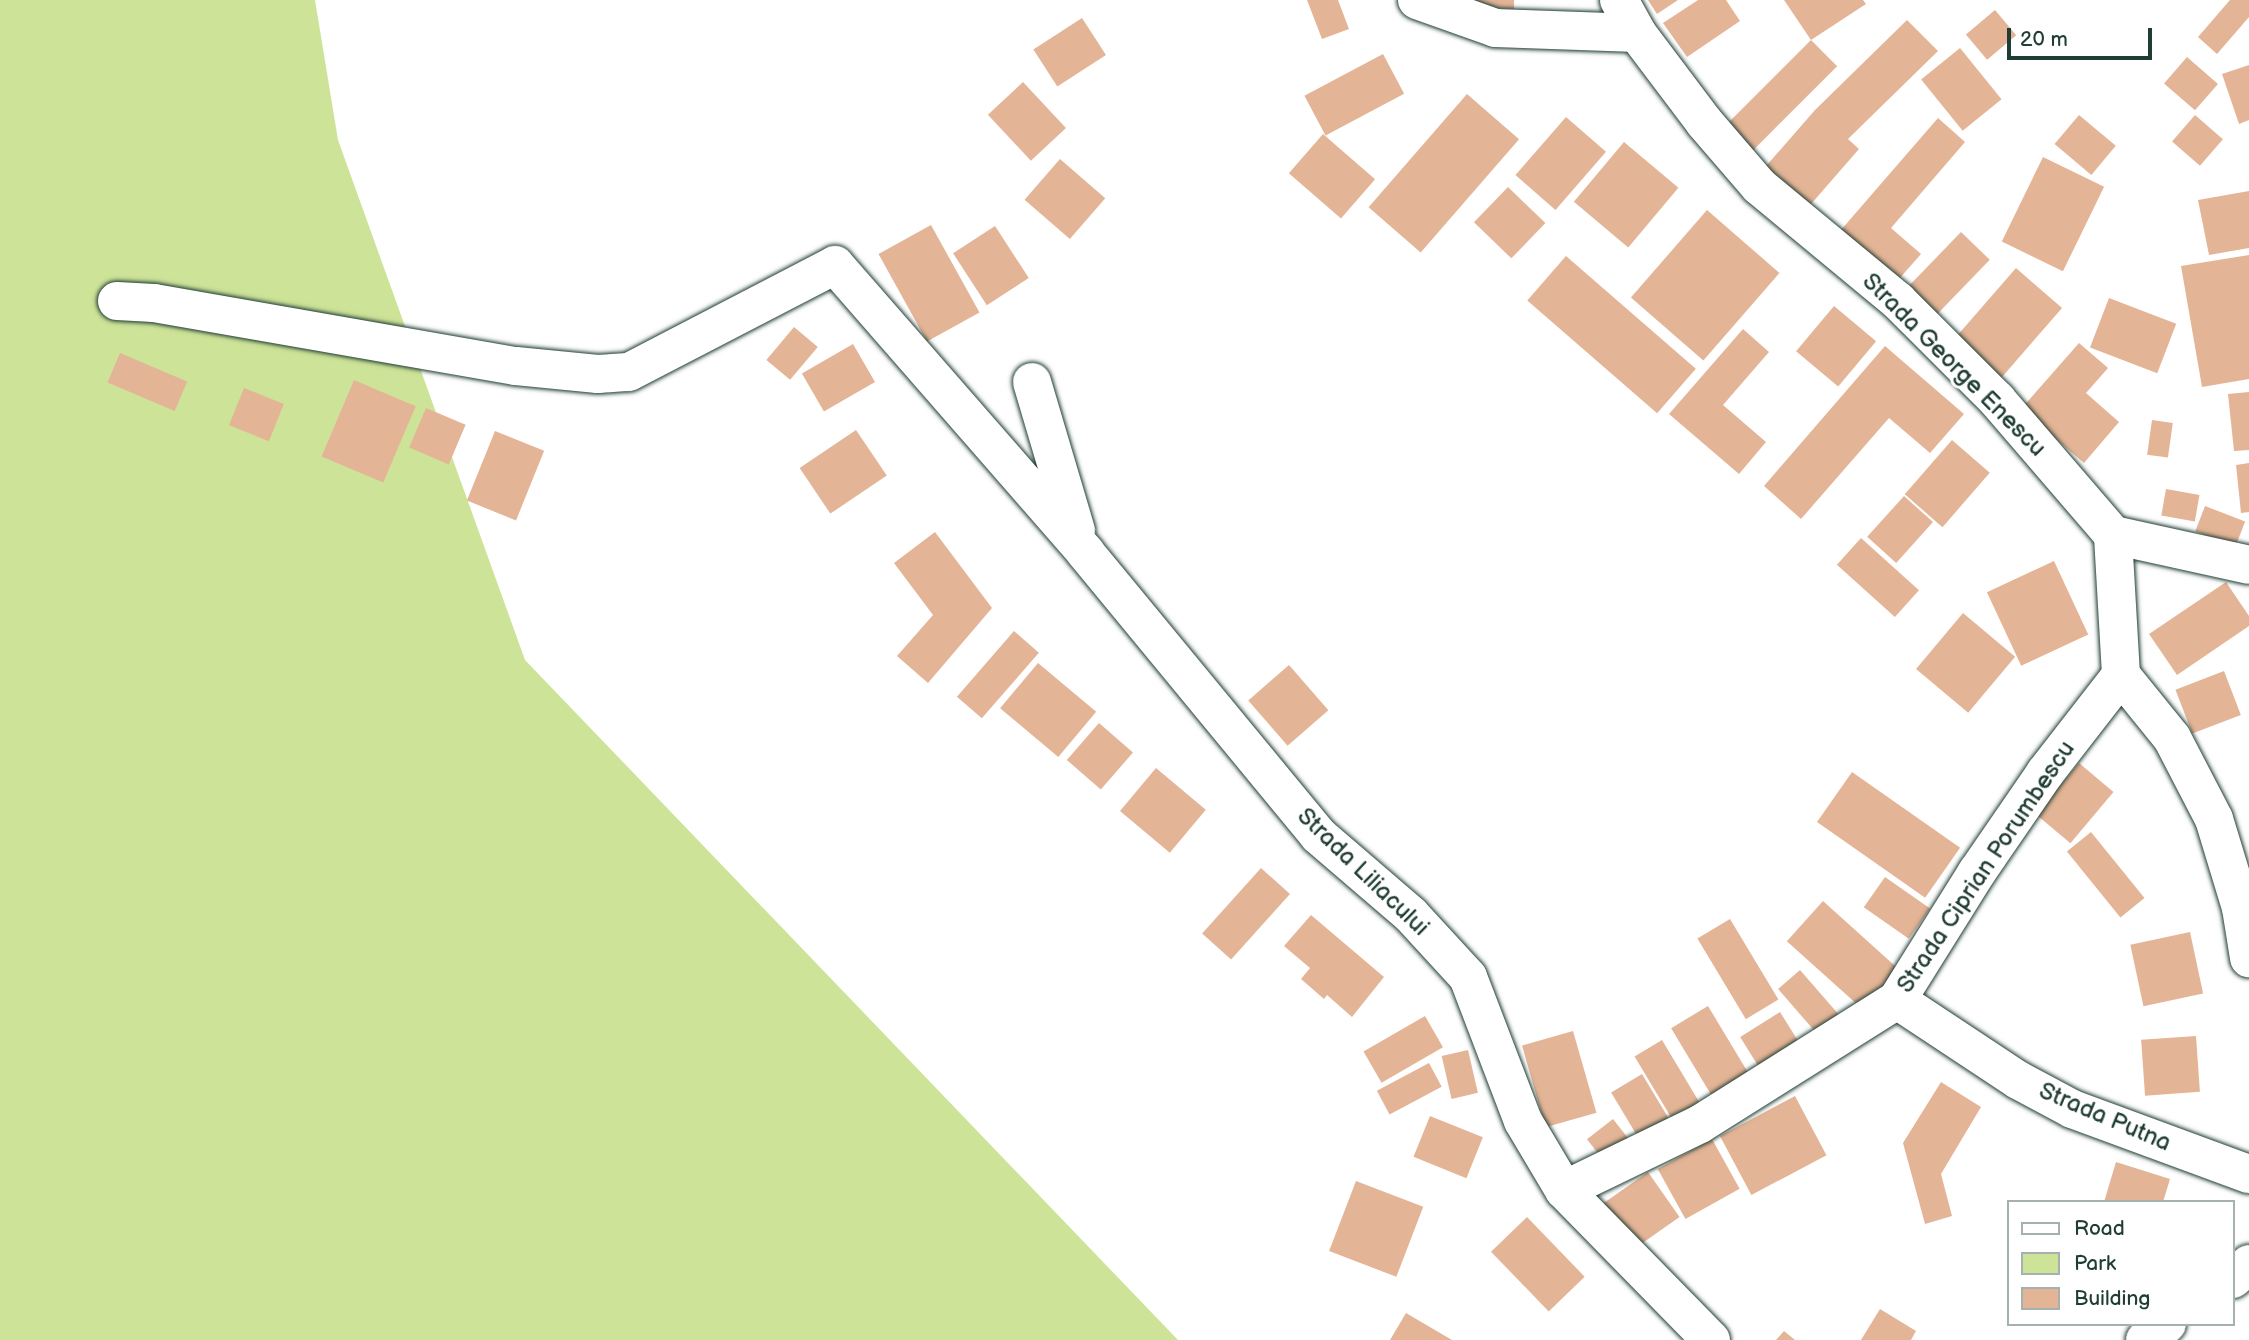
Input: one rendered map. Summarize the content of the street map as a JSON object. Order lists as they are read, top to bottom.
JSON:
{
  "streets": {
    "street": [
      "Strada George Enescu",
      "Strada Ciprian Porumbescu",
      "Strada Liliacului",
      "Strada Putna"
    ]
  },
  "crossings": [
    ["Strada Ciprian Porumbescu", "Strada Liliacului"],
    ["Strada Ciprian Porumbescu", "Strada Putna"]
  ],
  "legend": ["Road", "Park", "Building"],
  "scale_bar": "20 m"
}
